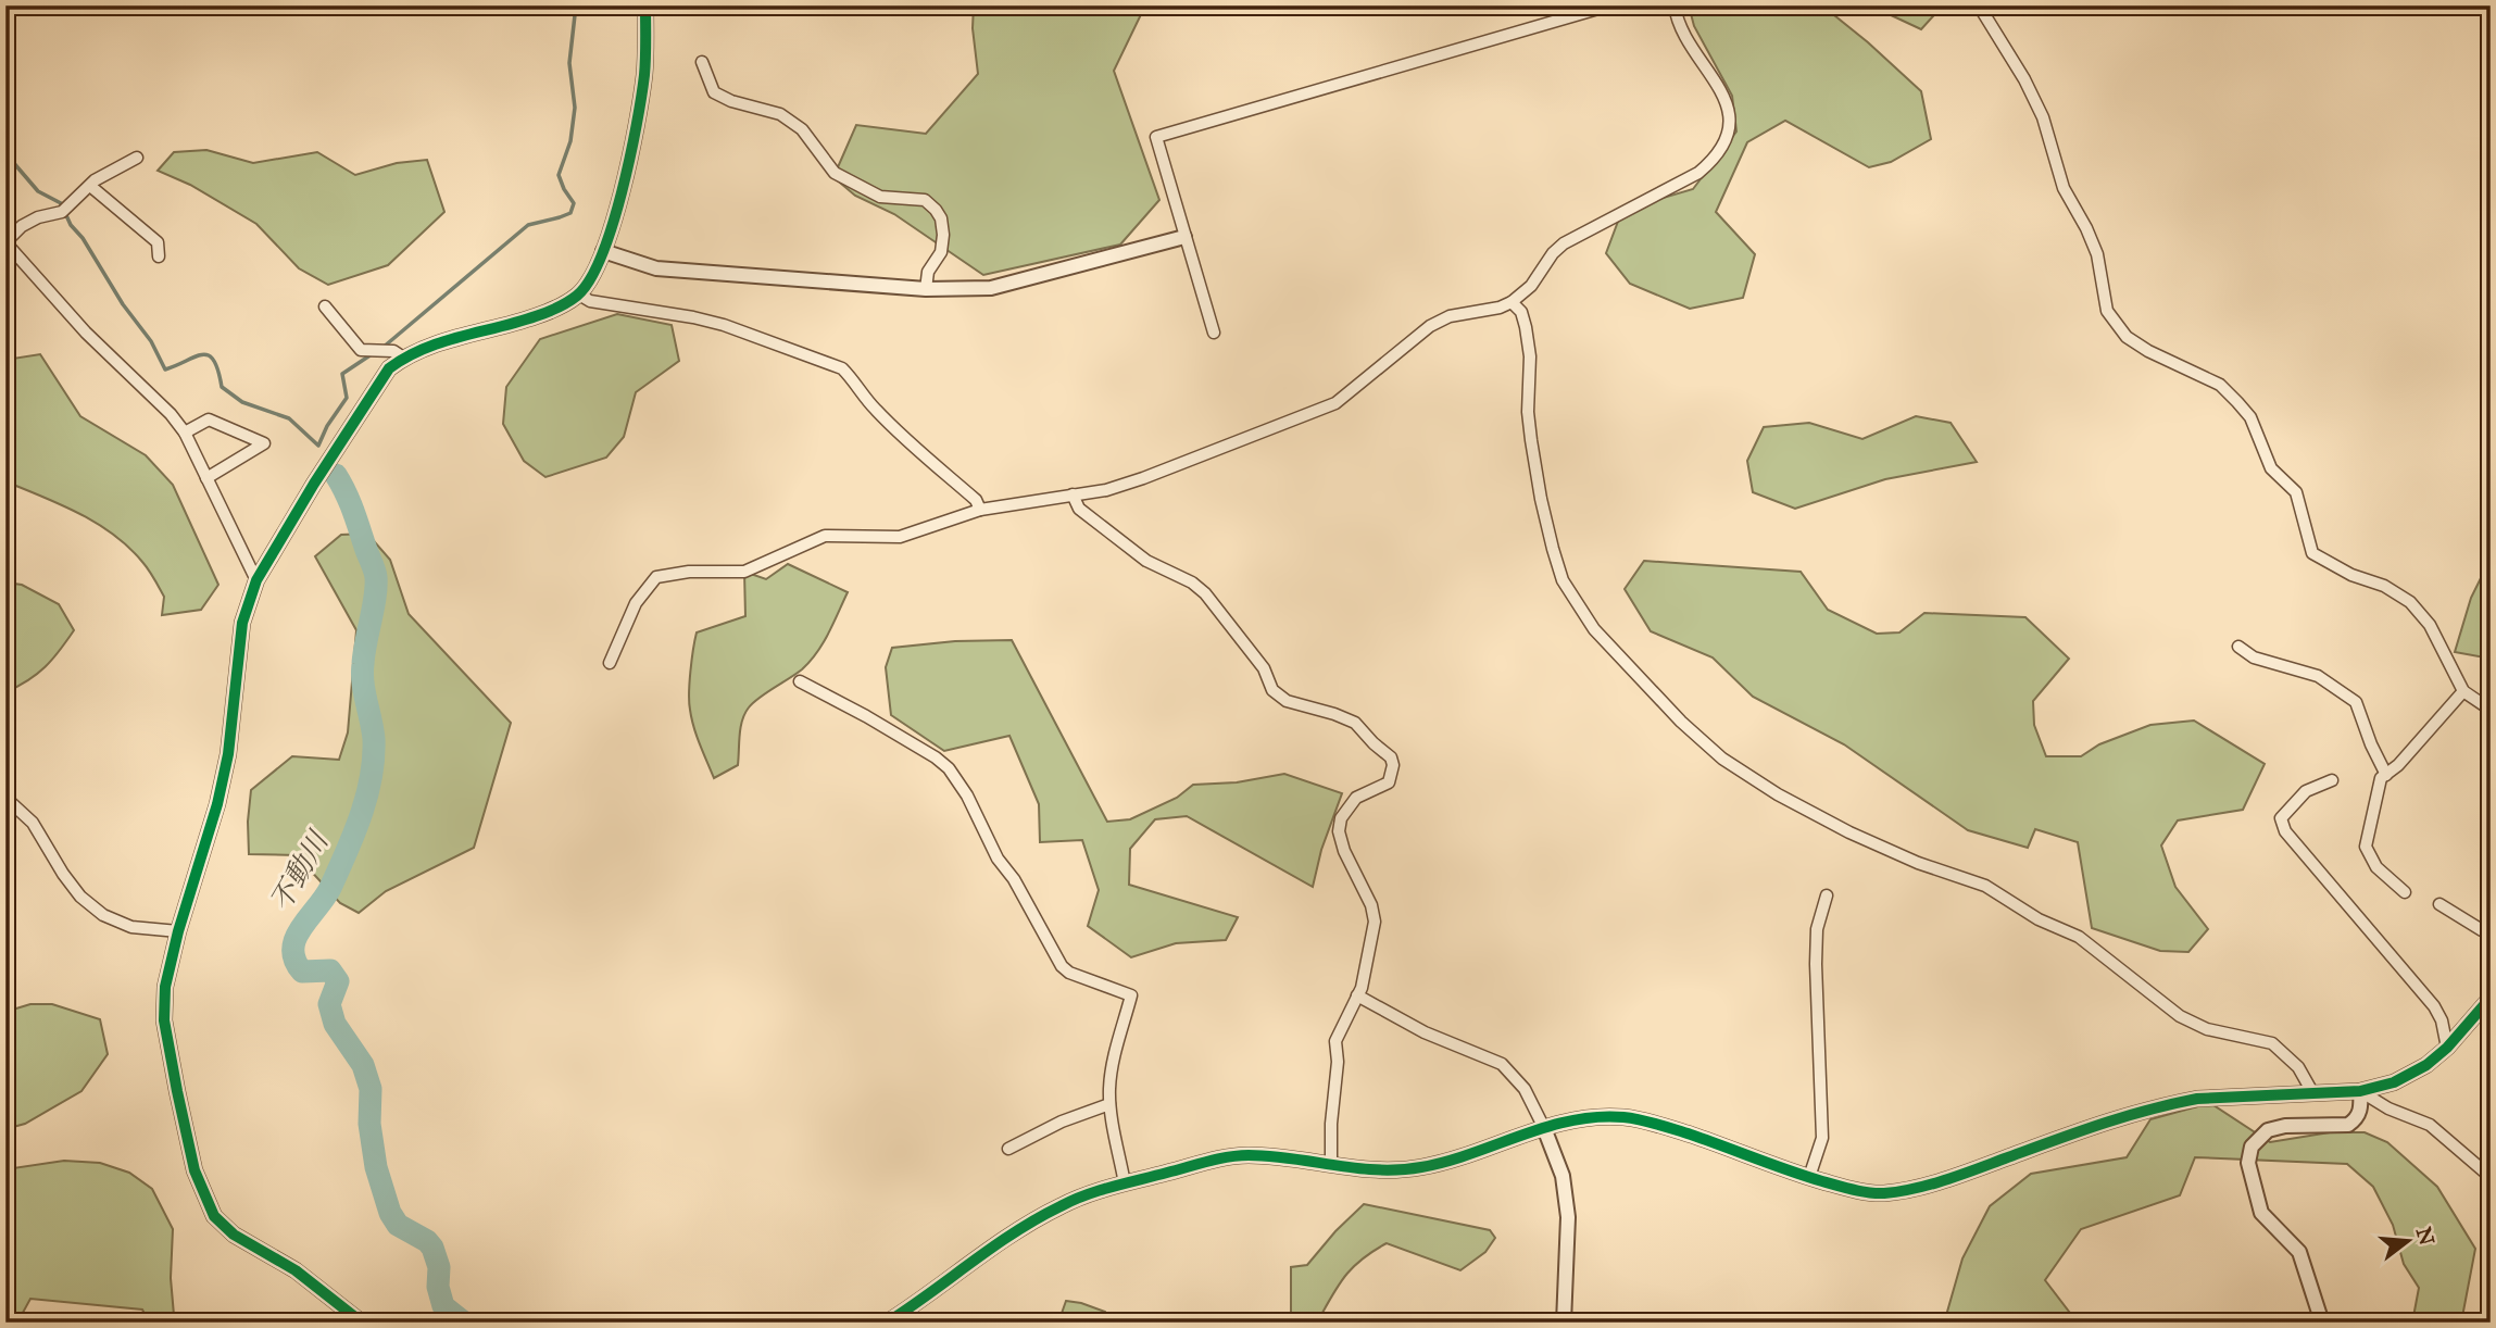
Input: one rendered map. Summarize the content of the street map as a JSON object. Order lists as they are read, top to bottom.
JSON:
{
  "water": ["不動川"],
  "north": "right"
}
